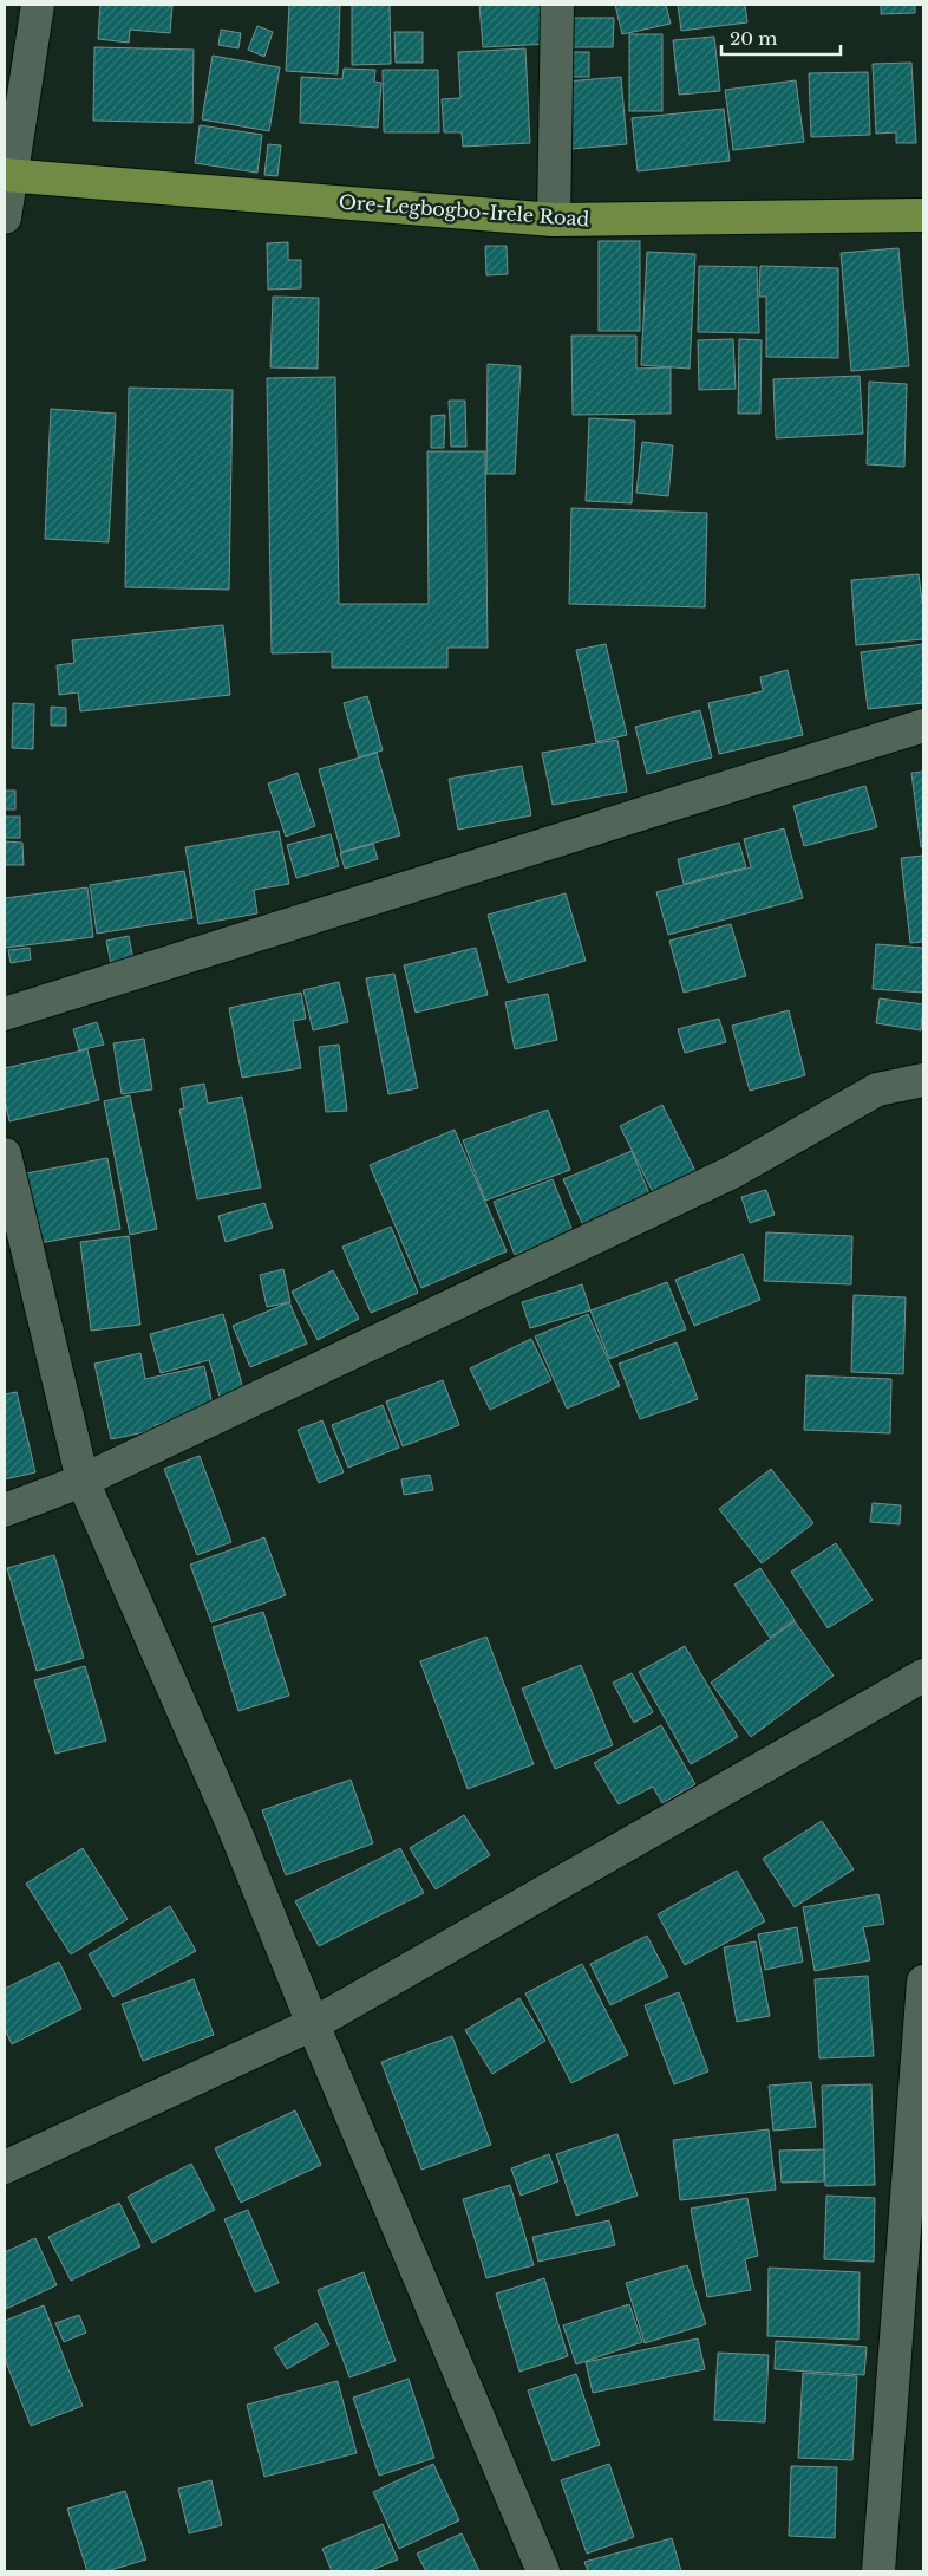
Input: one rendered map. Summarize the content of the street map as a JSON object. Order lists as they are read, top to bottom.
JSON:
{
  "streets": {
    "main road": ["Ore-Legbogbo-Irele Road"]
  },
  "scale_bar": "20 m"
}
